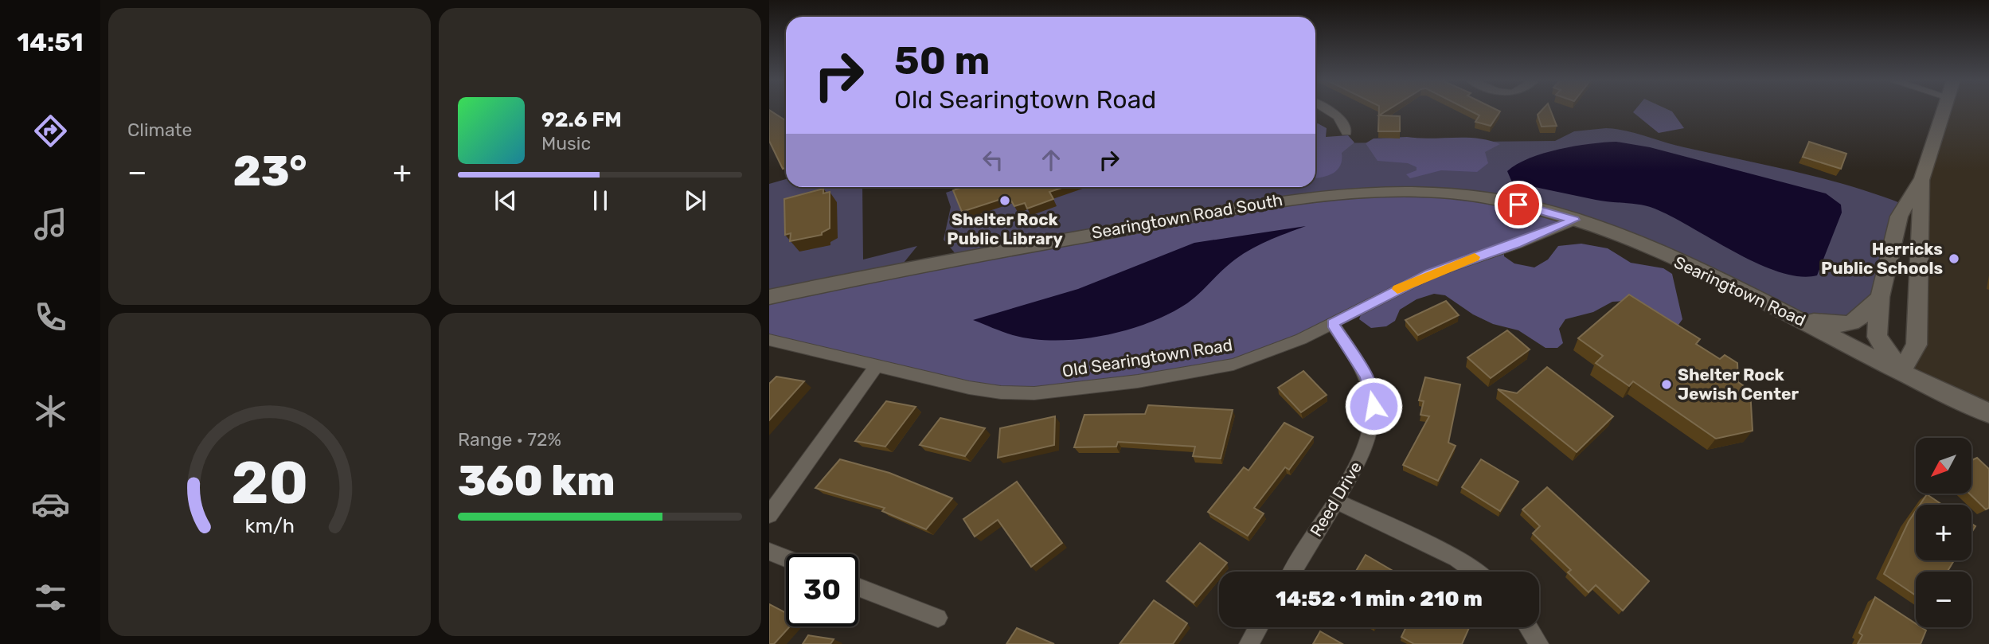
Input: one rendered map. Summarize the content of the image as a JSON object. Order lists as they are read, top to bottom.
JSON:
{
  "streets": {
    "main road": ["Searingtown Road South", "Searingtown Road"],
    "street": ["Old Searingtown Road", "Reed Drive"]
  },
  "crossings": [
    ["Searingtown Road South", "Searingtown Road"],
    ["Searingtown Road South", "Old Searingtown Road"],
    ["Searingtown Road", "Old Searingtown Road"],
    ["Old Searingtown Road", "Reed Drive"]
  ],
  "places": ["Shelter Rock Public Library", "Herricks Public Schools", "Shelter Rock Jewish Center"],
  "north": "bottom left",
  "page": {
    "tabs": "14:51",
    "tile": [
      "Climate",
      ["Range · 72%", "360 km"]
    ],
    "turn": ["50 m", "Old Searingtown Road"],
    "song": ["92.6 FM", "Music"],
    "heat": ["−", "23°", "+"],
    "map_buttons": ["+", "−"],
    "limit": "30",
    "trip": "14:52 · 1 min · 210 m",
    "gauge": ["20", "km/h"]
  }
}
